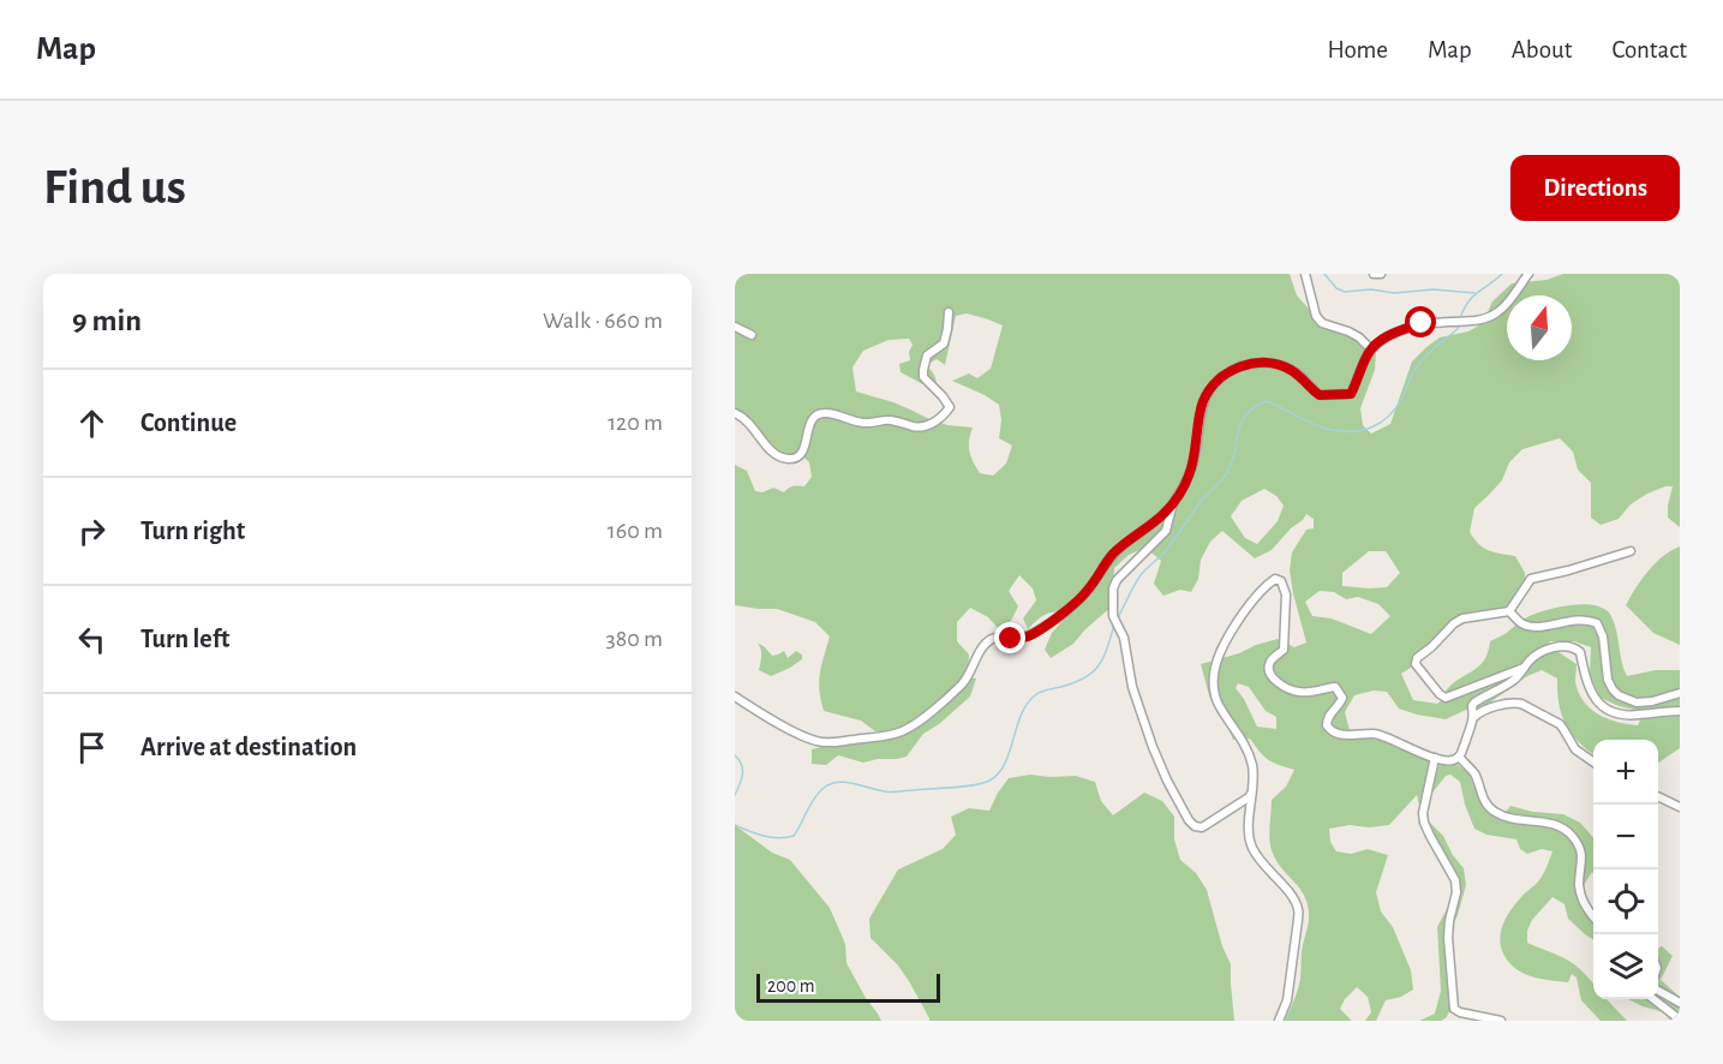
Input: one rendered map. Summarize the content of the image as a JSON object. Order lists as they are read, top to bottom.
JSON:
{
  "scale_bar": "200 m",
  "north": "top",
  "page": {
    "header": "Map",
    "nav": [
      "Home",
      "Map",
      "About",
      "Contact"
    ],
    "buttons": "Directions",
    "title": "Find us",
    "heading": ["9 min", "Walk · 660 m"],
    "list": [
      ["Continue", "120 m"],
      ["Turn right", "160 m"],
      ["Turn left", "380 m"],
      "Arrive at destination"
    ],
    "map_buttons": ["+", "−"],
    "scale": "200 m"
  }
}
